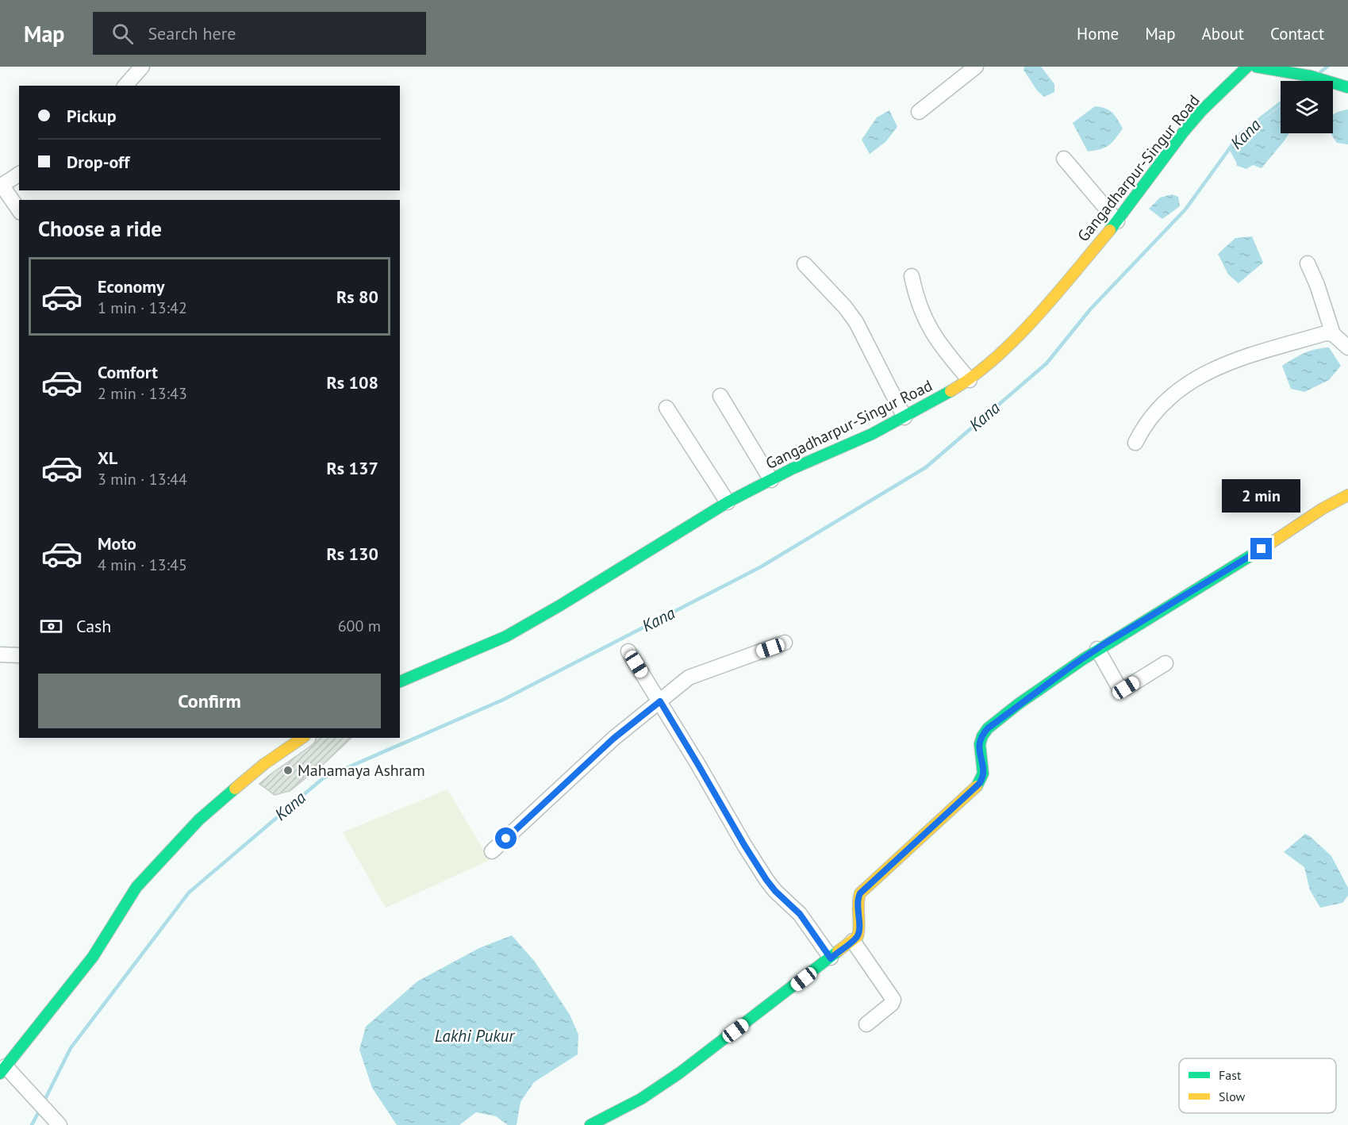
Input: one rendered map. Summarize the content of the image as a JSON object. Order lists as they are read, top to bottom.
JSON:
{
  "streets": {
    "street": ["Gangadharpur-Singur Road"]
  },
  "water": ["Kana", "Lakhi Pukur"],
  "places": ["Mahamaya Ashram"],
  "legend": ["Fast", "Slow"],
  "page": {
    "header": "Map",
    "search": "Search here",
    "nav": [
      "Home",
      "Map",
      "About",
      "Contact"
    ],
    "banner": ["Pickup", "Drop-off"],
    "heading": "Choose a ride",
    "list": [
      {
        "name": "Economy",
        "note": "1 min · 13:42",
        "value": "Rs 80"
      },
      {
        "name": "Comfort",
        "note": "2 min · 13:43",
        "value": "Rs 108"
      },
      {
        "name": "XL",
        "note": "3 min · 13:44",
        "value": "Rs 137"
      },
      {
        "name": "Moto",
        "note": "4 min · 13:45",
        "value": "Rs 130"
      }
    ],
    "bubble": "2 min",
    "pay": ["Cash", "600 m"],
    "buttons": "Confirm"
  }
}
